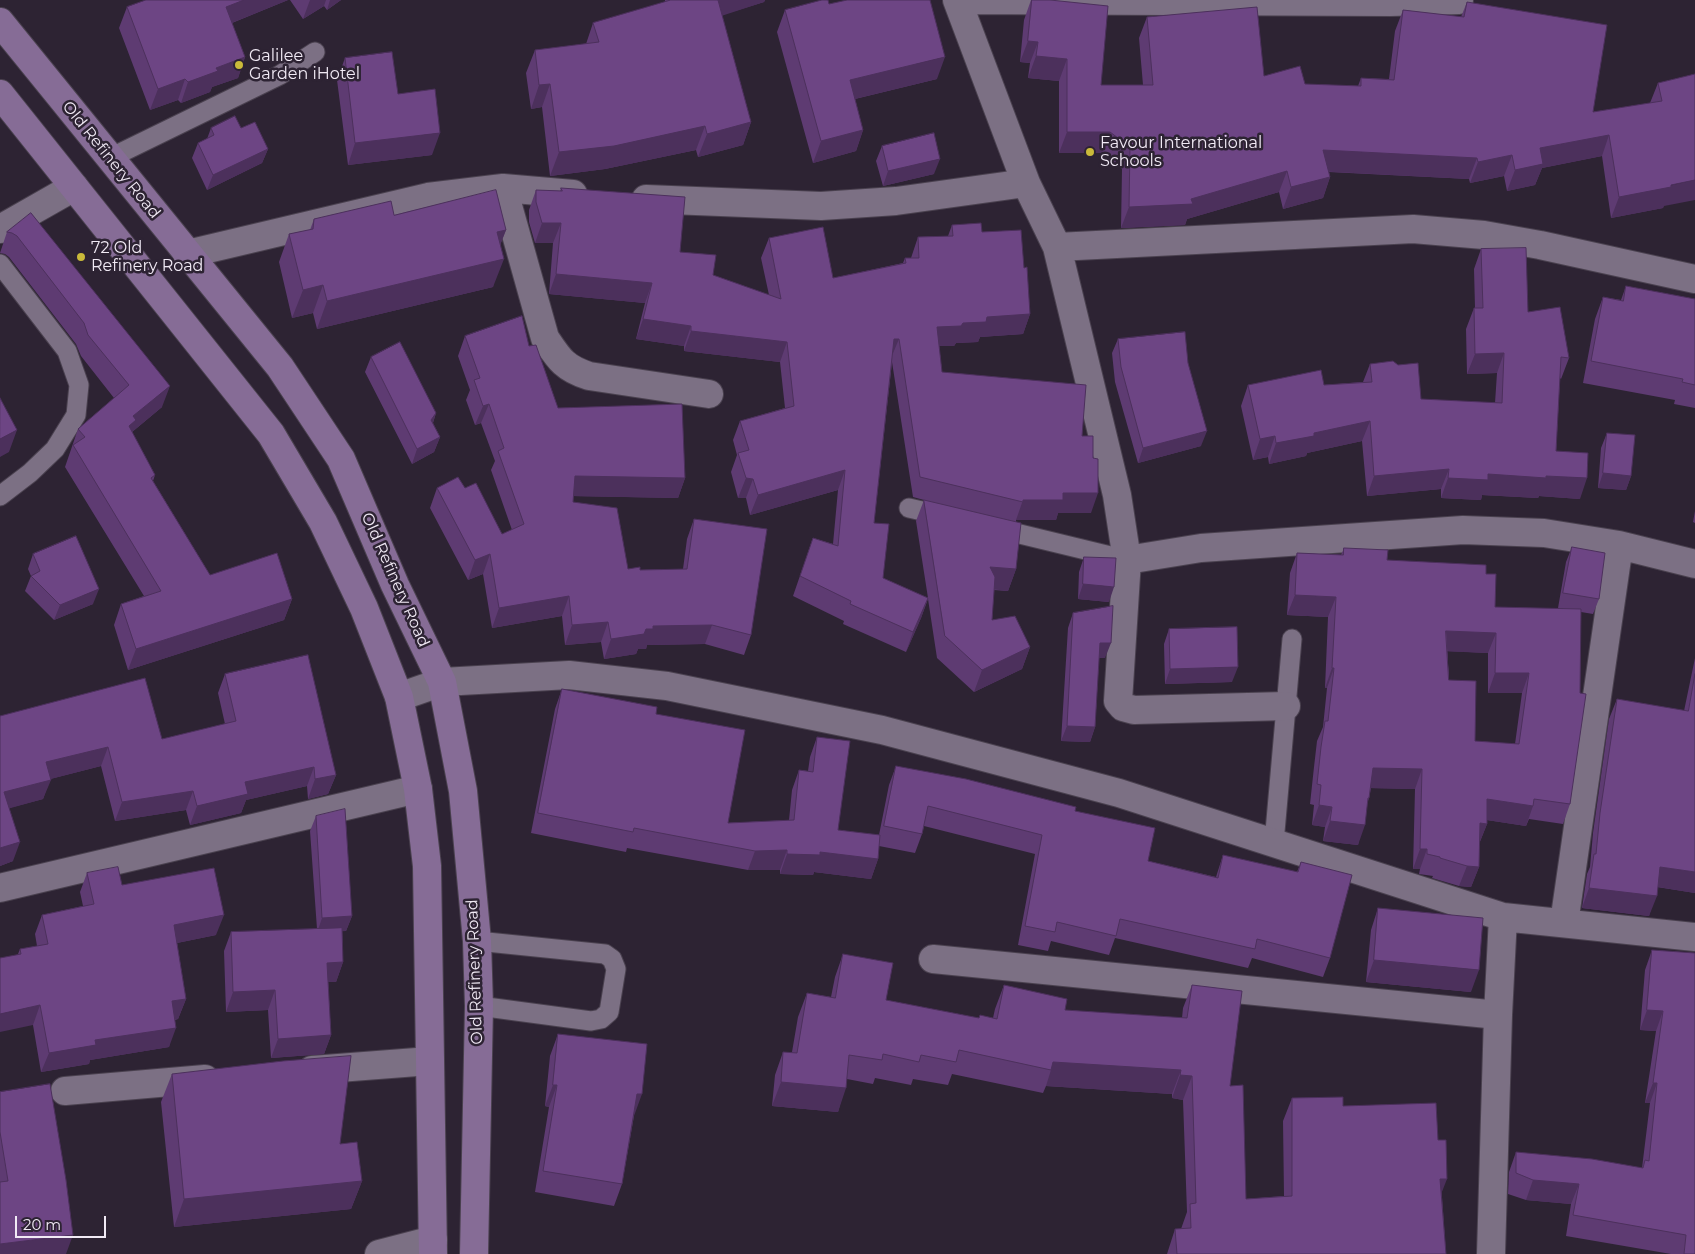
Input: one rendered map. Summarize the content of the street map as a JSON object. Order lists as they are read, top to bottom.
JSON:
{
  "streets": {
    "main road": ["Old Refinery Road"]
  },
  "places": ["Galilee Garden iHotel", "Favour International Schools", "72 Old Refinery Road"],
  "scale_bar": "20 m"
}
